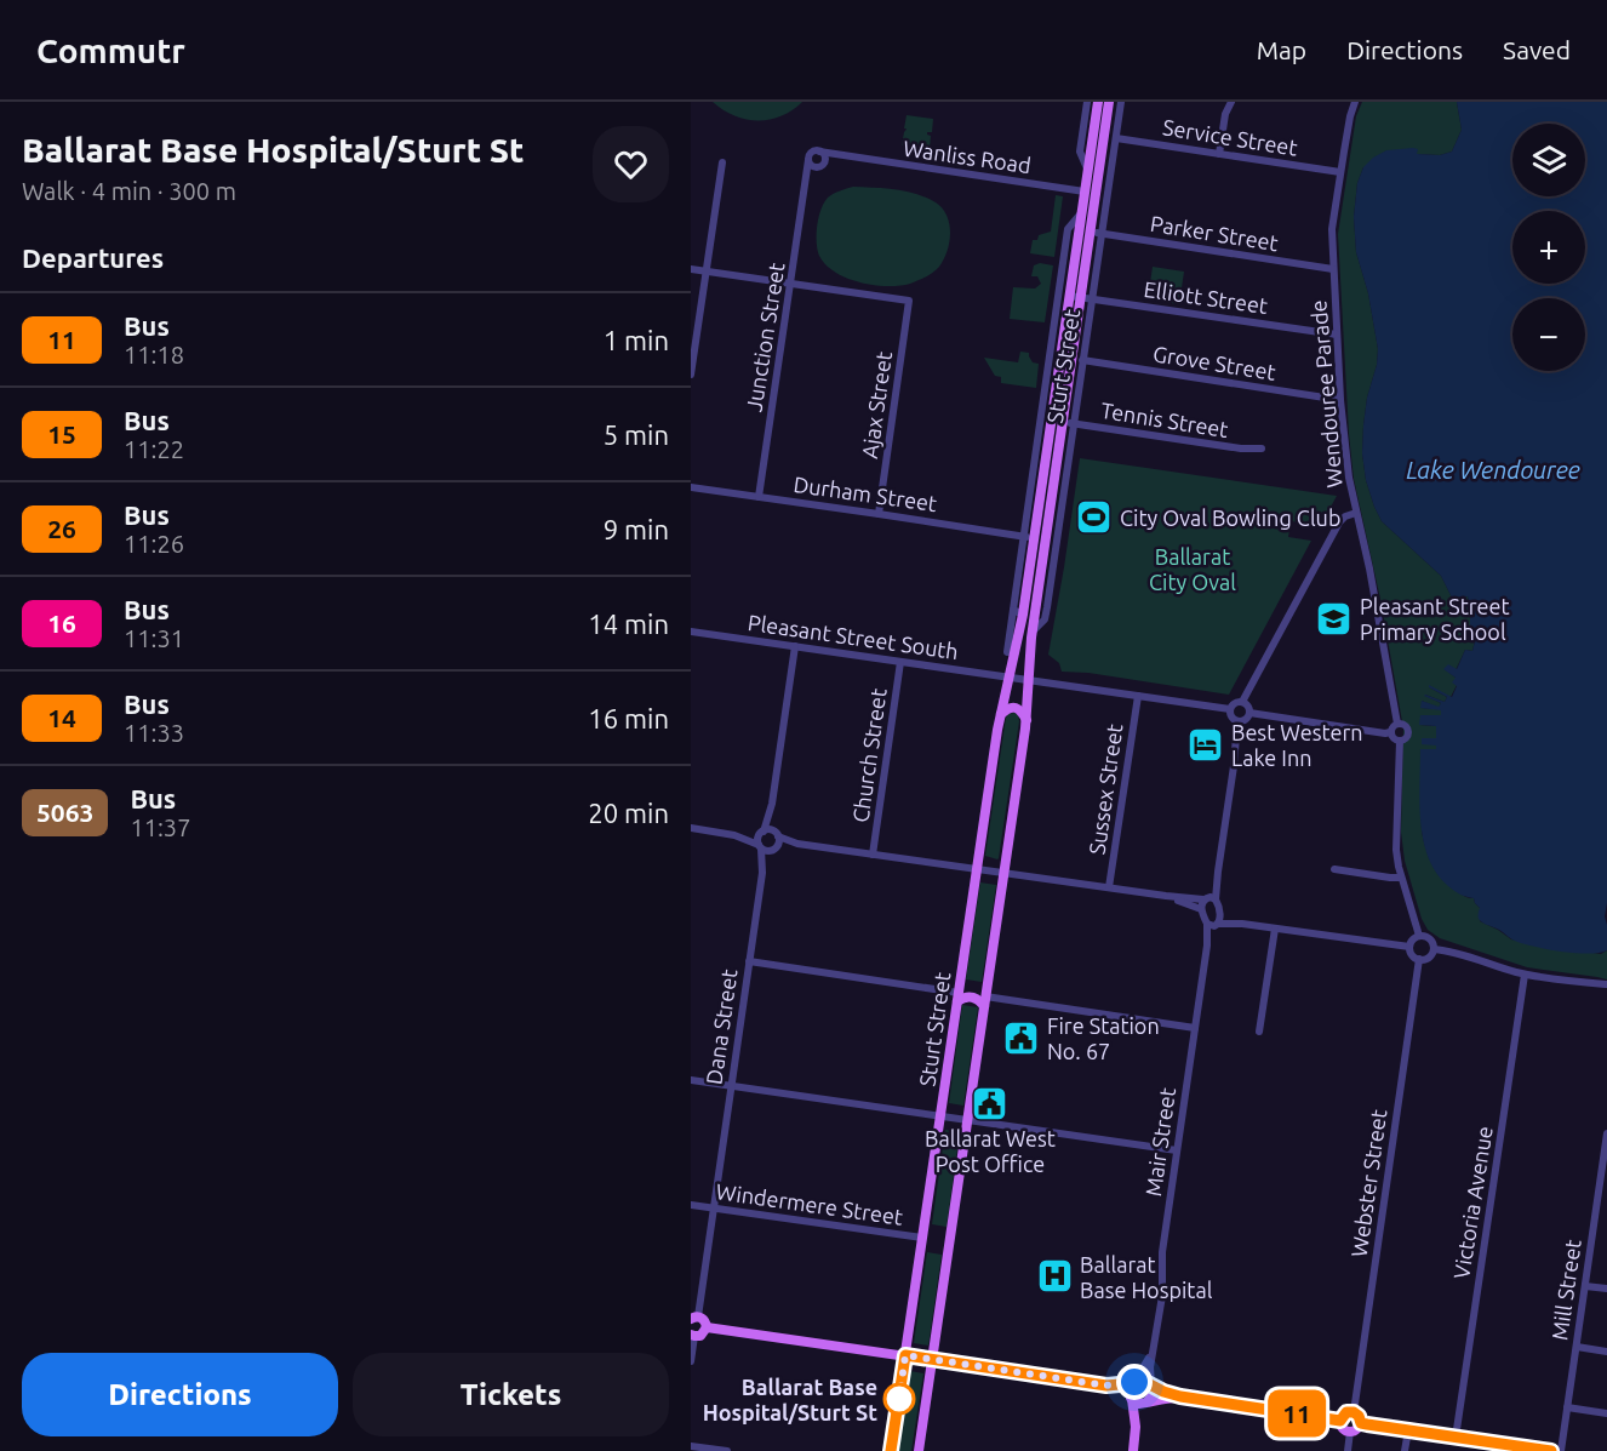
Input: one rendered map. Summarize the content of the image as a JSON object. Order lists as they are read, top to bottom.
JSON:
{
  "streets": {
    "main road": ["Sturt Street"],
    "street": [
      "Service Street",
      "Wanliss Road",
      "Parker Street",
      "Elliott Street",
      "Junction Street",
      "Grove Street",
      "Wendouree Parade",
      "Ajax Street",
      "Tennis Street",
      "Durham Street",
      "Pleasant Street South",
      "Church Street",
      "Sussex Street",
      "Dana Street",
      "Mair Street",
      "Webster Street",
      "Victoria Avenue",
      "Windermere Street",
      "Mill Street"
    ]
  },
  "crossings": [
    ["Service Street", "Sturt Street"],
    ["Service Street", "Wendouree Parade"],
    ["Wanliss Road", "Junction Street"],
    ["Wanliss Road", "Sturt Street"],
    ["Parker Street", "Sturt Street"],
    ["Parker Street", "Wendouree Parade"],
    ["Elliott Street", "Sturt Street"],
    ["Elliott Street", "Wendouree Parade"],
    ["Junction Street", "Ajax Street"],
    ["Junction Street", "Durham Street"],
    ["Grove Street", "Sturt Street"],
    ["Grove Street", "Wendouree Parade"],
    ["Sturt Street", "Tennis Street"],
    ["Sturt Street", "Durham Street"],
    ["Sturt Street", "Pleasant Street South"],
    ["Sturt Street", "Windermere Street"],
    ["Ajax Street", "Durham Street"],
    ["Pleasant Street South", "Church Street"],
    ["Pleasant Street South", "Sussex Street"],
    ["Dana Street", "Windermere Street"]
  ],
  "water": ["Lake Wendouree"],
  "parks": ["Ballarat City Oval"],
  "places": {
    "sports": ["City Oval Bowling Club"],
    "school or university": ["Pleasant Street Primary School"],
    "hotel": ["Best Western Lake Inn"],
    "public building": ["Fire Station No. 67", "Ballarat West Post Office"],
    "hospital": ["Ballarat Base Hospital"],
    "other": ["Ballarat Base Hospital/Sturt St"]
  },
  "lines": ["bus line 11"],
  "page": {
    "header": "Commutr",
    "nav": ["Map", "Directions", "Saved"],
    "heading": [
      ["Ballarat Base Hospital/Sturt St", "Walk · 4 min · 300 m"],
      "Departures"
    ],
    "on_map": "11",
    "map_buttons": ["+", "−"],
    "list": [
      {
        "mark": "11",
        "name": "Bus",
        "note": "11:18",
        "value": "1 min"
      },
      {
        "mark": "15",
        "name": "Bus",
        "note": "11:22",
        "value": "5 min"
      },
      {
        "mark": "26",
        "name": "Bus",
        "note": "11:26",
        "value": "9 min"
      },
      {
        "mark": "16",
        "name": "Bus",
        "note": "11:31",
        "value": "14 min"
      },
      {
        "mark": "14",
        "name": "Bus",
        "note": "11:33",
        "value": "16 min"
      },
      {
        "mark": "5063",
        "name": "Bus",
        "note": "11:37",
        "value": "20 min"
      }
    ],
    "buttons": ["Directions", "Tickets"]
  }
}
